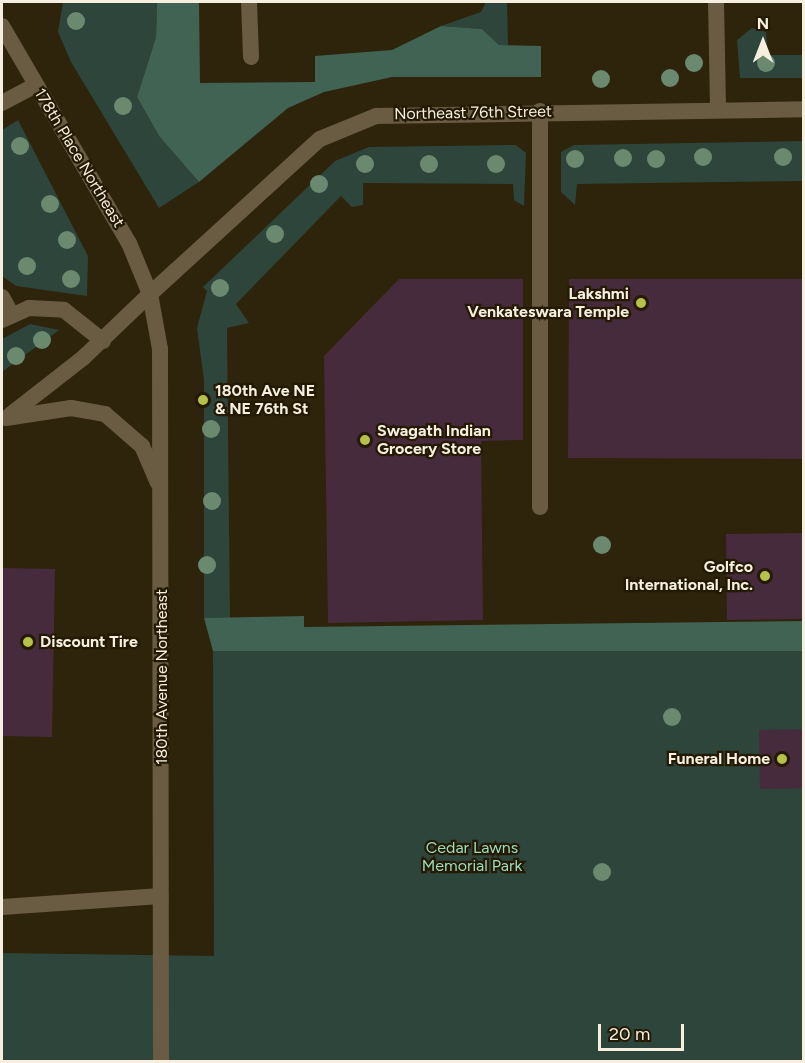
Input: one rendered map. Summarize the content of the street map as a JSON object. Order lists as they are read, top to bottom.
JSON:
{
  "streets": {
    "street": ["Northeast 76th Street", "178th Place Northeast", "180th Avenue Northeast"]
  },
  "crossings": [
    ["Northeast 76th Street", "178th Place Northeast"],
    ["Northeast 76th Street", "180th Avenue Northeast"],
    ["178th Place Northeast", "180th Avenue Northeast"]
  ],
  "parks": ["Cedar Lawns Memorial Park"],
  "places": [
    "Lakshmi Venkateswara Temple",
    "180th Ave NE & NE 76th St",
    "Swagath Indian Grocery Store",
    "Golfco International, Inc.",
    "Discount Tire",
    "Funeral Home"
  ],
  "scale_bar": "20 m",
  "north": "top"
}
